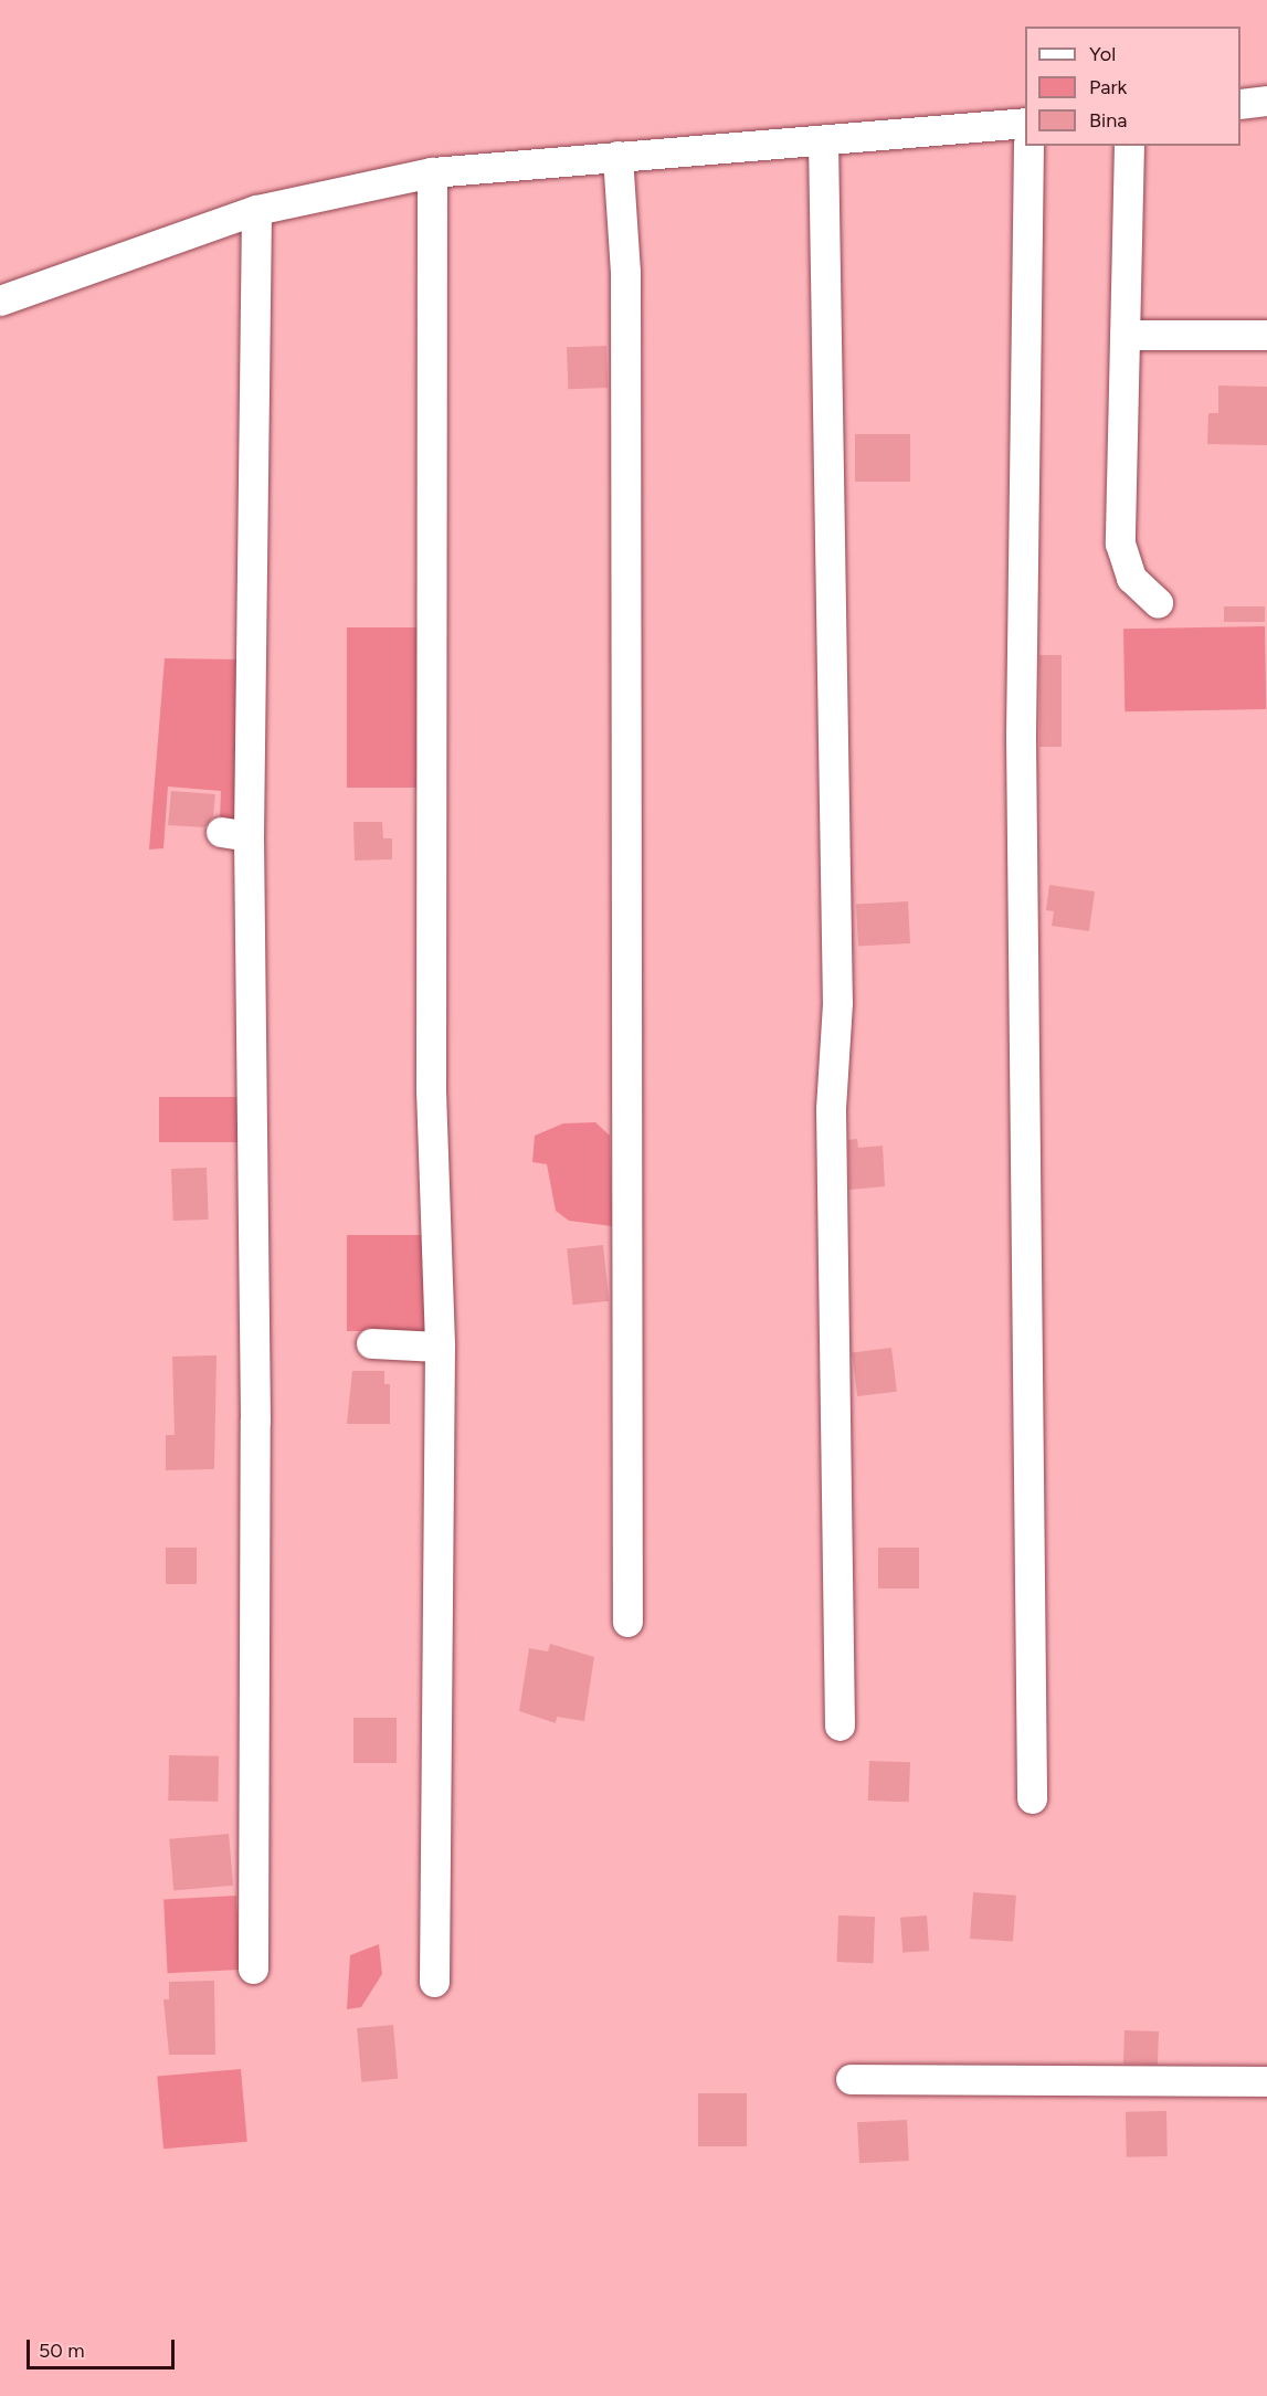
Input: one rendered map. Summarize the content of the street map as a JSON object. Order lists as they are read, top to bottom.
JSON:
{
  "legend": ["Yol", "Park", "Bina"],
  "scale_bar": "50 m"
}
